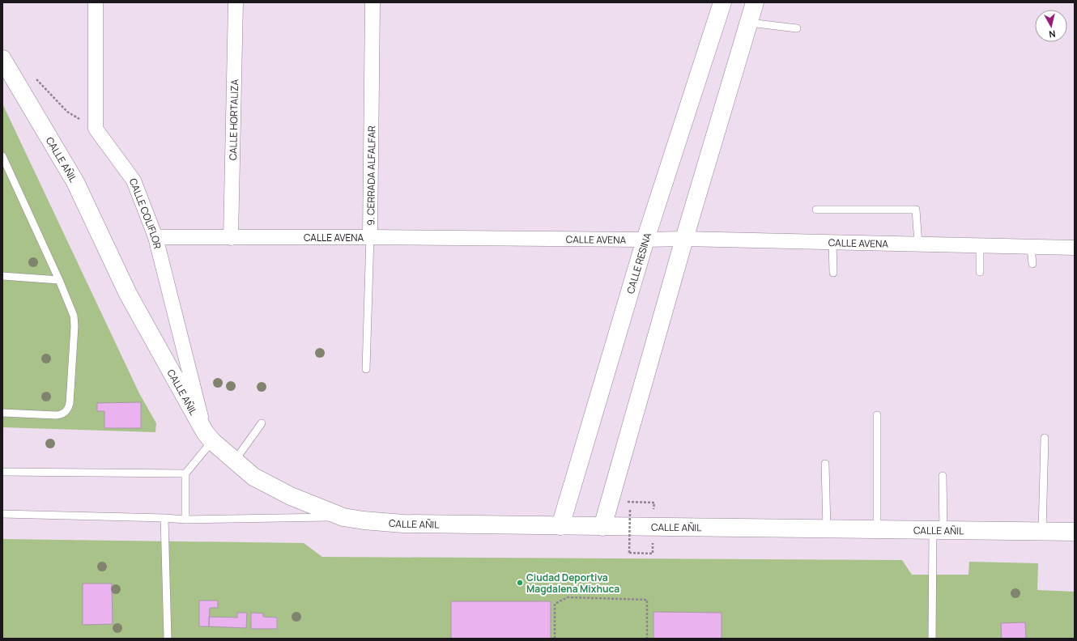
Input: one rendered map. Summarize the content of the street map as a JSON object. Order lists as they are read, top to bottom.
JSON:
{
  "streets": {
    "main road": ["CALLE AÑIL", "CALLE RESINA"],
    "street": [
      "CALLE HORTALIZA",
      "9. CERRADA ALFALFAR",
      "CALLE COLIFLOR",
      "CALLE AVENA"
    ]
  },
  "crossings": [
    ["CALLE HORTALIZA", "CALLE AVENA"],
    ["CALLE AÑIL", "CALLE COLIFLOR"],
    ["CALLE AÑIL", "CALLE RESINA"],
    ["9. CERRADA ALFALFAR", "CALLE AVENA"],
    ["CALLE COLIFLOR", "CALLE AVENA"],
    ["CALLE AVENA", "CALLE RESINA"]
  ],
  "places": ["Ciudad Deportiva Magdalena Mixhuca"],
  "north": "bottom"
}
